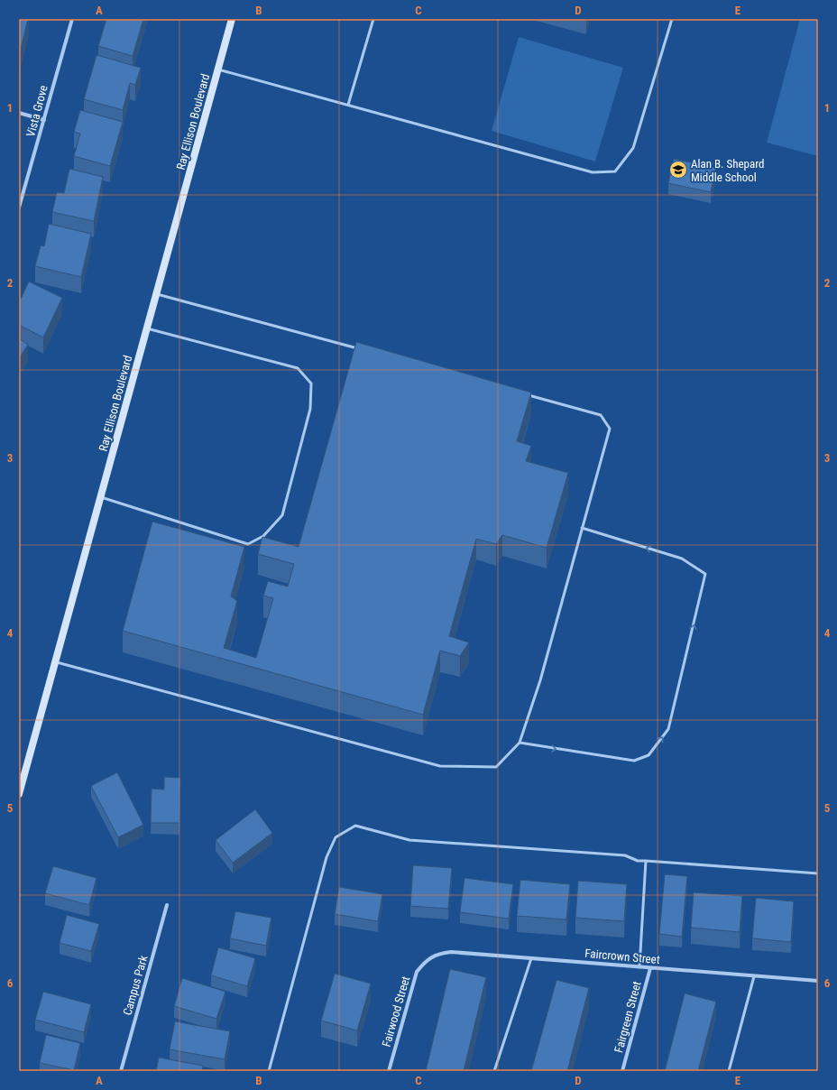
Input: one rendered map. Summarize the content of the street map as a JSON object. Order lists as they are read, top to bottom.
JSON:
{
  "streets": {
    "main road": ["Ray Ellison Boulevard"],
    "street": [
      "Vista Grove",
      "Faircrown Street",
      "Campus Park",
      "Fairwood Street",
      "Fairgreen Street"
    ]
  },
  "crossings": [
    ["Faircrown Street", "Fairwood Street"],
    ["Faircrown Street", "Fairgreen Street"]
  ],
  "places": {
    "school or university": ["Alan B. Shepard Middle School"]
  },
  "grid": {
    "columns": [
      "A",
      "B",
      "C",
      "D",
      "E"
    ],
    "rows": [
      "1",
      "2",
      "3",
      "4",
      "5",
      "6"
    ]
  }
}
